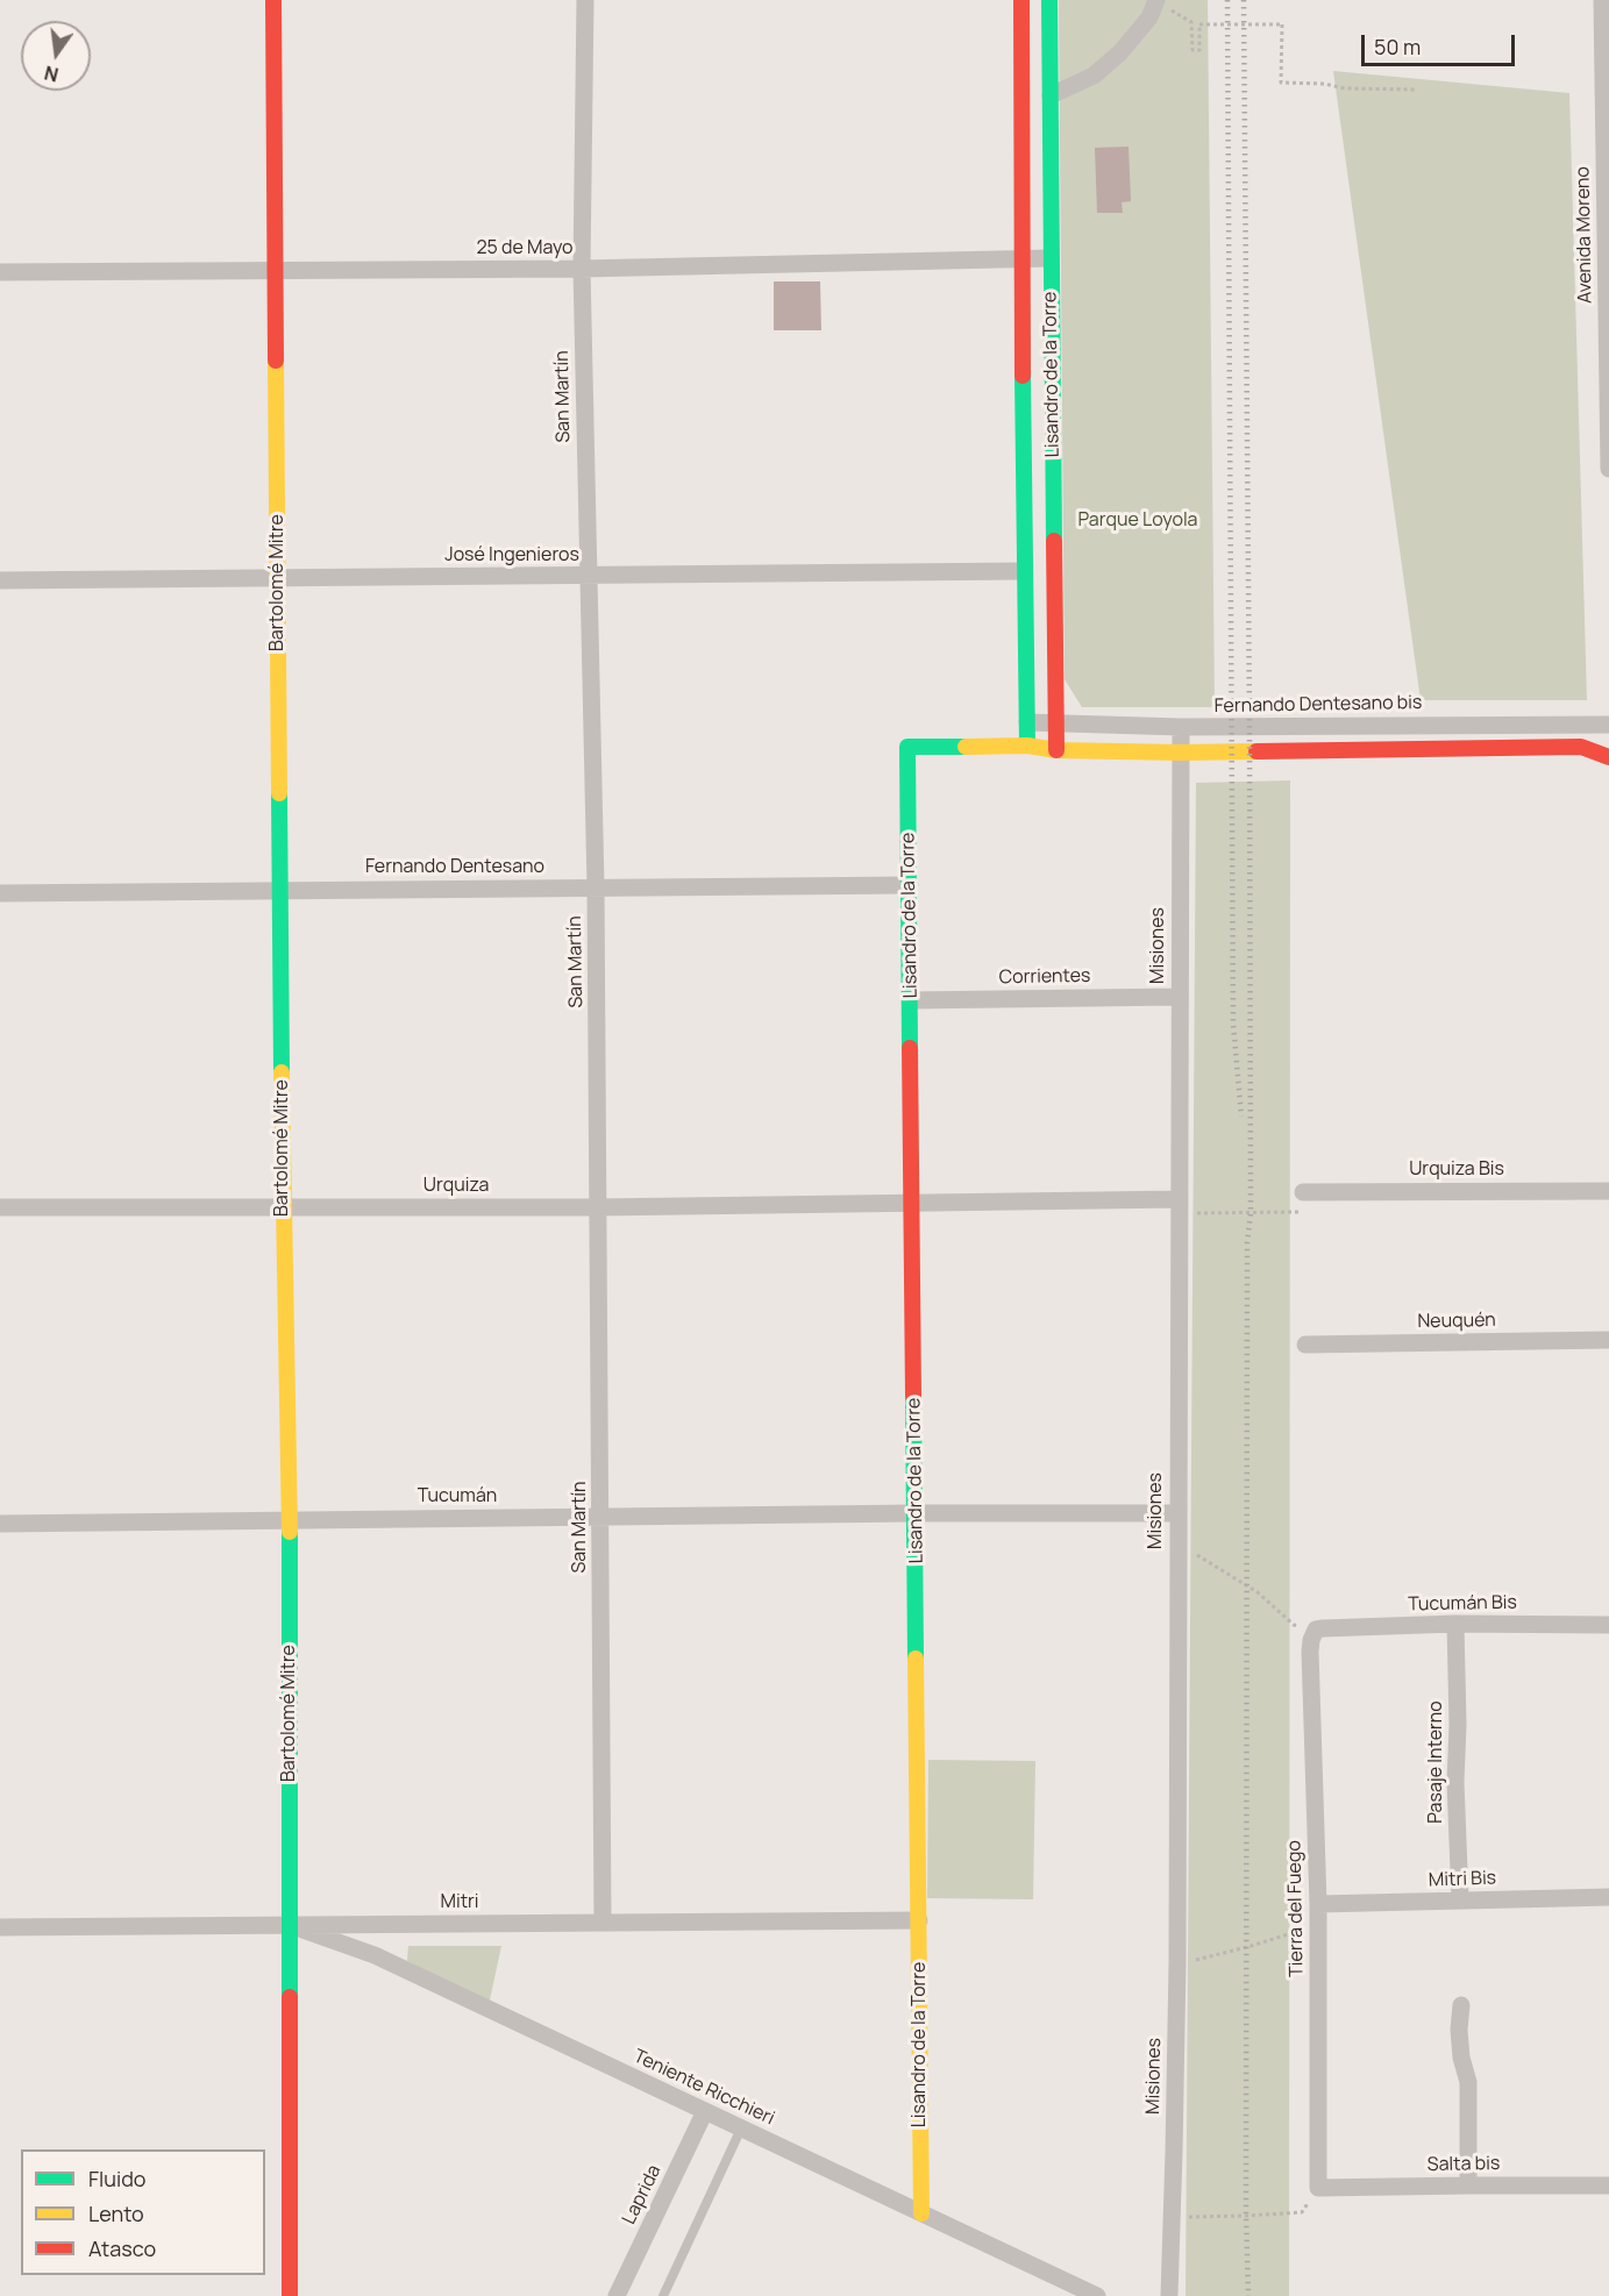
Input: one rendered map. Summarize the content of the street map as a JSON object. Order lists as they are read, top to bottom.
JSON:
{
  "streets": {
    "street": [
      "Avenida Moreno",
      "25 de Mayo",
      "Lisandro de la Torre",
      "San Martín",
      "José Ingenieros",
      "Bartolomé Mitre",
      "Fernando Dentesano bis",
      "Fernando Dentesano",
      "Misiones",
      "Corrientes",
      "Urquiza Bis",
      "Urquiza",
      "Neuquén",
      "Tucumán",
      "Tucumán Bis",
      "Pasaje Interno",
      "Mitri Bis",
      "Mitri",
      "Tierra del Fuego",
      "Teniente Ricchieri",
      "Salta bis",
      "Laprida"
    ]
  },
  "crossings": [
    ["25 de Mayo", "Lisandro de la Torre"],
    ["25 de Mayo", "San Martín"],
    ["25 de Mayo", "Bartolomé Mitre"],
    ["Lisandro de la Torre", "José Ingenieros"],
    ["Lisandro de la Torre", "Fernando Dentesano bis"],
    ["Lisandro de la Torre", "Fernando Dentesano"],
    ["Lisandro de la Torre", "Corrientes"],
    ["Lisandro de la Torre", "Urquiza"],
    ["Lisandro de la Torre", "Tucumán"],
    ["Lisandro de la Torre", "Mitri"],
    ["Lisandro de la Torre", "Teniente Ricchieri"],
    ["San Martín", "José Ingenieros"],
    ["San Martín", "Fernando Dentesano"],
    ["San Martín", "Urquiza"],
    ["San Martín", "Tucumán"],
    ["San Martín", "Mitri"],
    ["José Ingenieros", "Bartolomé Mitre"],
    ["Bartolomé Mitre", "Fernando Dentesano"],
    ["Bartolomé Mitre", "Urquiza"],
    ["Bartolomé Mitre", "Tucumán"],
    ["Bartolomé Mitre", "Mitri"],
    ["Bartolomé Mitre", "Teniente Ricchieri"],
    ["Fernando Dentesano bis", "Misiones"],
    ["Misiones", "Corrientes"],
    ["Tucumán Bis", "Pasaje Interno"],
    ["Tucumán Bis", "Tierra del Fuego"],
    ["Pasaje Interno", "Mitri Bis"],
    ["Mitri Bis", "Tierra del Fuego"],
    ["Mitri", "Teniente Ricchieri"],
    ["Tierra del Fuego", "Salta bis"],
    ["Teniente Ricchieri", "Laprida"]
  ],
  "parks": ["Parque Loyola"],
  "legend": ["Fluido", "Lento", "Atasco"],
  "scale_bar": "50 m",
  "north": "bottom"
}
